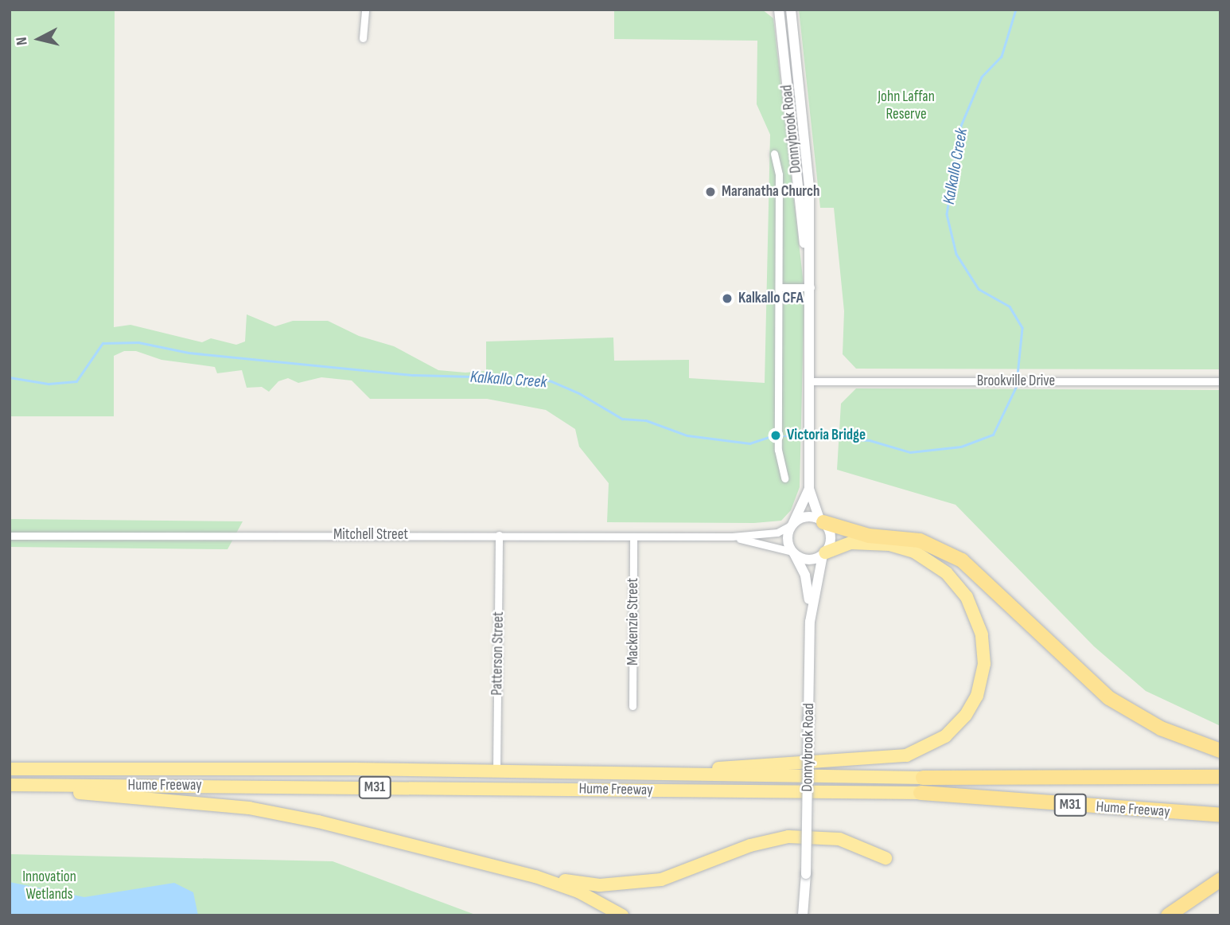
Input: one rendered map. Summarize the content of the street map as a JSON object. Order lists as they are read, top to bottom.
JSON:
{
  "streets": {
    "highway": ["Hume Freeway", "M31"],
    "main road": ["Donnybrook Road"],
    "street": [
      "Brookville Drive",
      "Mitchell Street",
      "Mackenzie Street",
      "Patterson Street"
    ]
  },
  "crossings": [
    ["Donnybrook Road", "Brookville Drive"],
    ["Donnybrook Road", "Mitchell Street"],
    ["Mitchell Street", "Mackenzie Street"],
    ["Mitchell Street", "Patterson Street"],
    ["Patterson Street", "Hume Freeway"]
  ],
  "water": ["Kalkallo Creek"],
  "parks": ["John Laffan Reserve", "Innovation Wetlands"],
  "places": ["Maranatha Church", "Kalkallo CFA", "Victoria Bridge"],
  "north": "left"
}
